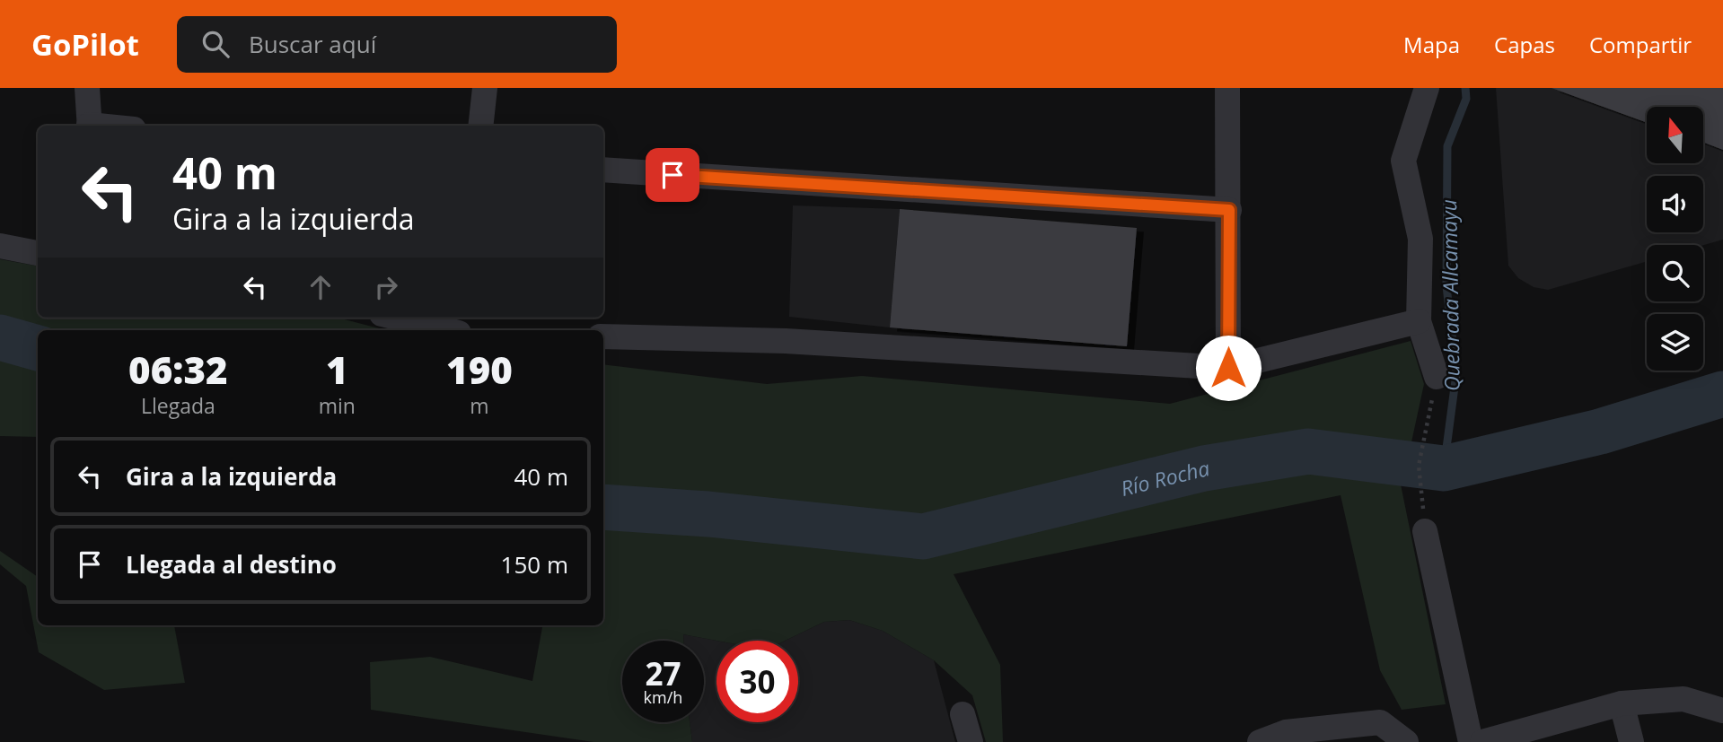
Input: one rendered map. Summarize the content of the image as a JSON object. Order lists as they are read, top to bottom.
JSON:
{
  "water": ["Quebrada Allcamayu", "Río Rocha"],
  "north": "top",
  "page": {
    "header": "GoPilot",
    "search": "Buscar aquí",
    "nav": ["Mapa", "Capas", "Compartir"],
    "turn": ["40 m", "Gira a la izquierda"],
    "eta": [
      "06:32",
      "Llegada",
      "1",
      "min",
      "190",
      "m"
    ],
    "list": [
      {
        "name": "Gira a la izquierda",
        "value": "40 m"
      },
      {
        "name": "Llegada al destino",
        "value": "150 m"
      }
    ],
    "speed": "27 km/h",
    "limit": "30"
  }
}
